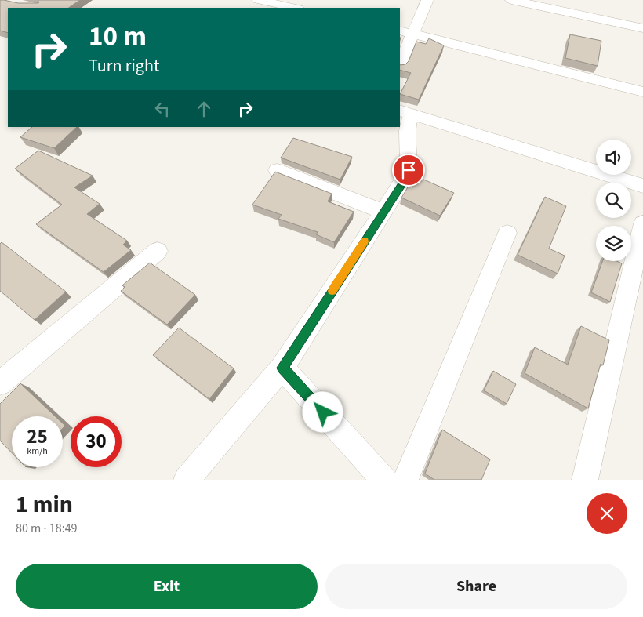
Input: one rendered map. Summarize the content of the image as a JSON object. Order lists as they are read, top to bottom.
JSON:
{
  "page": {
    "turn": ["10 m", "Turn right"],
    "speed": "25 km/h",
    "limit": "30",
    "heading": ["1 min", "80 m · 18:49"],
    "buttons": ["Exit", "Share"]
  }
}
